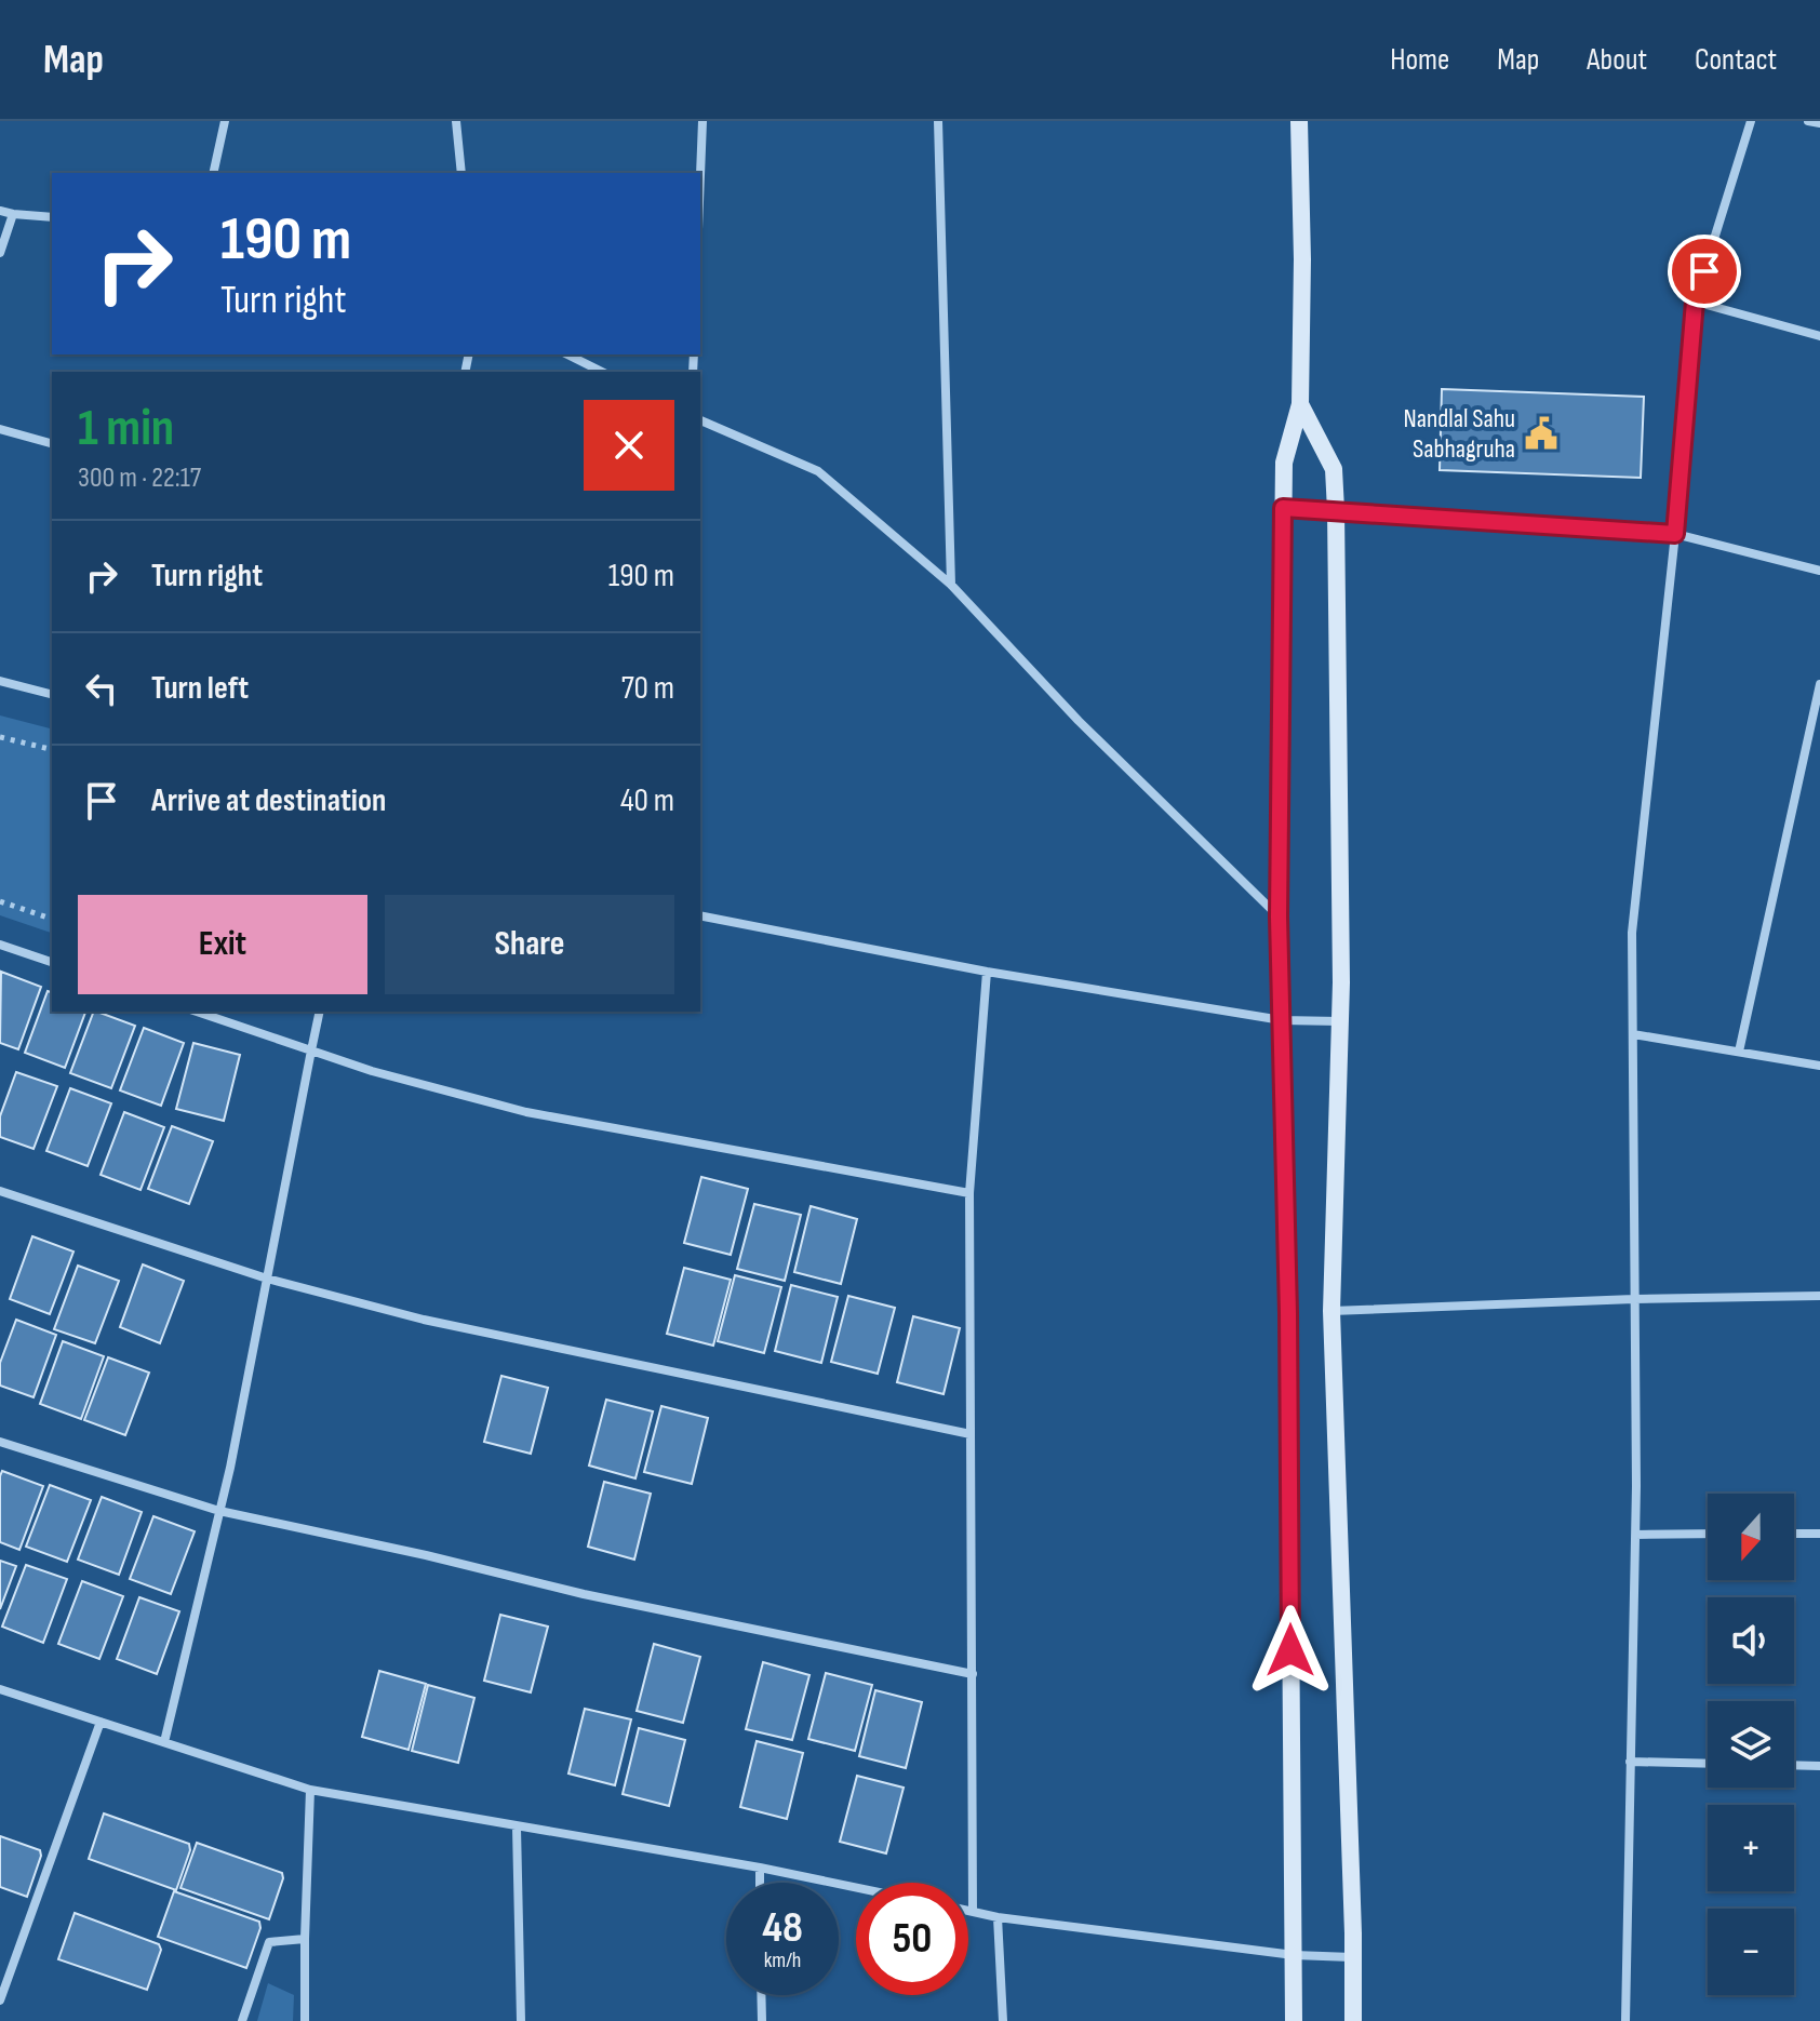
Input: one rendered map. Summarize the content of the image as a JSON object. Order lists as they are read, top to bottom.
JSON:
{
  "places": {
    "public building": ["Nandlal Sahu Sabhagruha"]
  },
  "north": "bottom",
  "page": {
    "header": "Map",
    "nav": [
      "Home",
      "Map",
      "About",
      "Contact"
    ],
    "turn": ["190 m", "Turn right"],
    "heading": ["1 min", "300 m · 22:17"],
    "list": [
      {
        "name": "Turn right",
        "value": "190 m"
      },
      {
        "name": "Turn left",
        "value": "70 m"
      },
      {
        "name": "Arrive at destination",
        "value": "40 m"
      }
    ],
    "buttons": ["Exit", "Share"],
    "map_buttons": ["+", "−"],
    "speed": "48 km/h",
    "limit": "50"
  }
}
